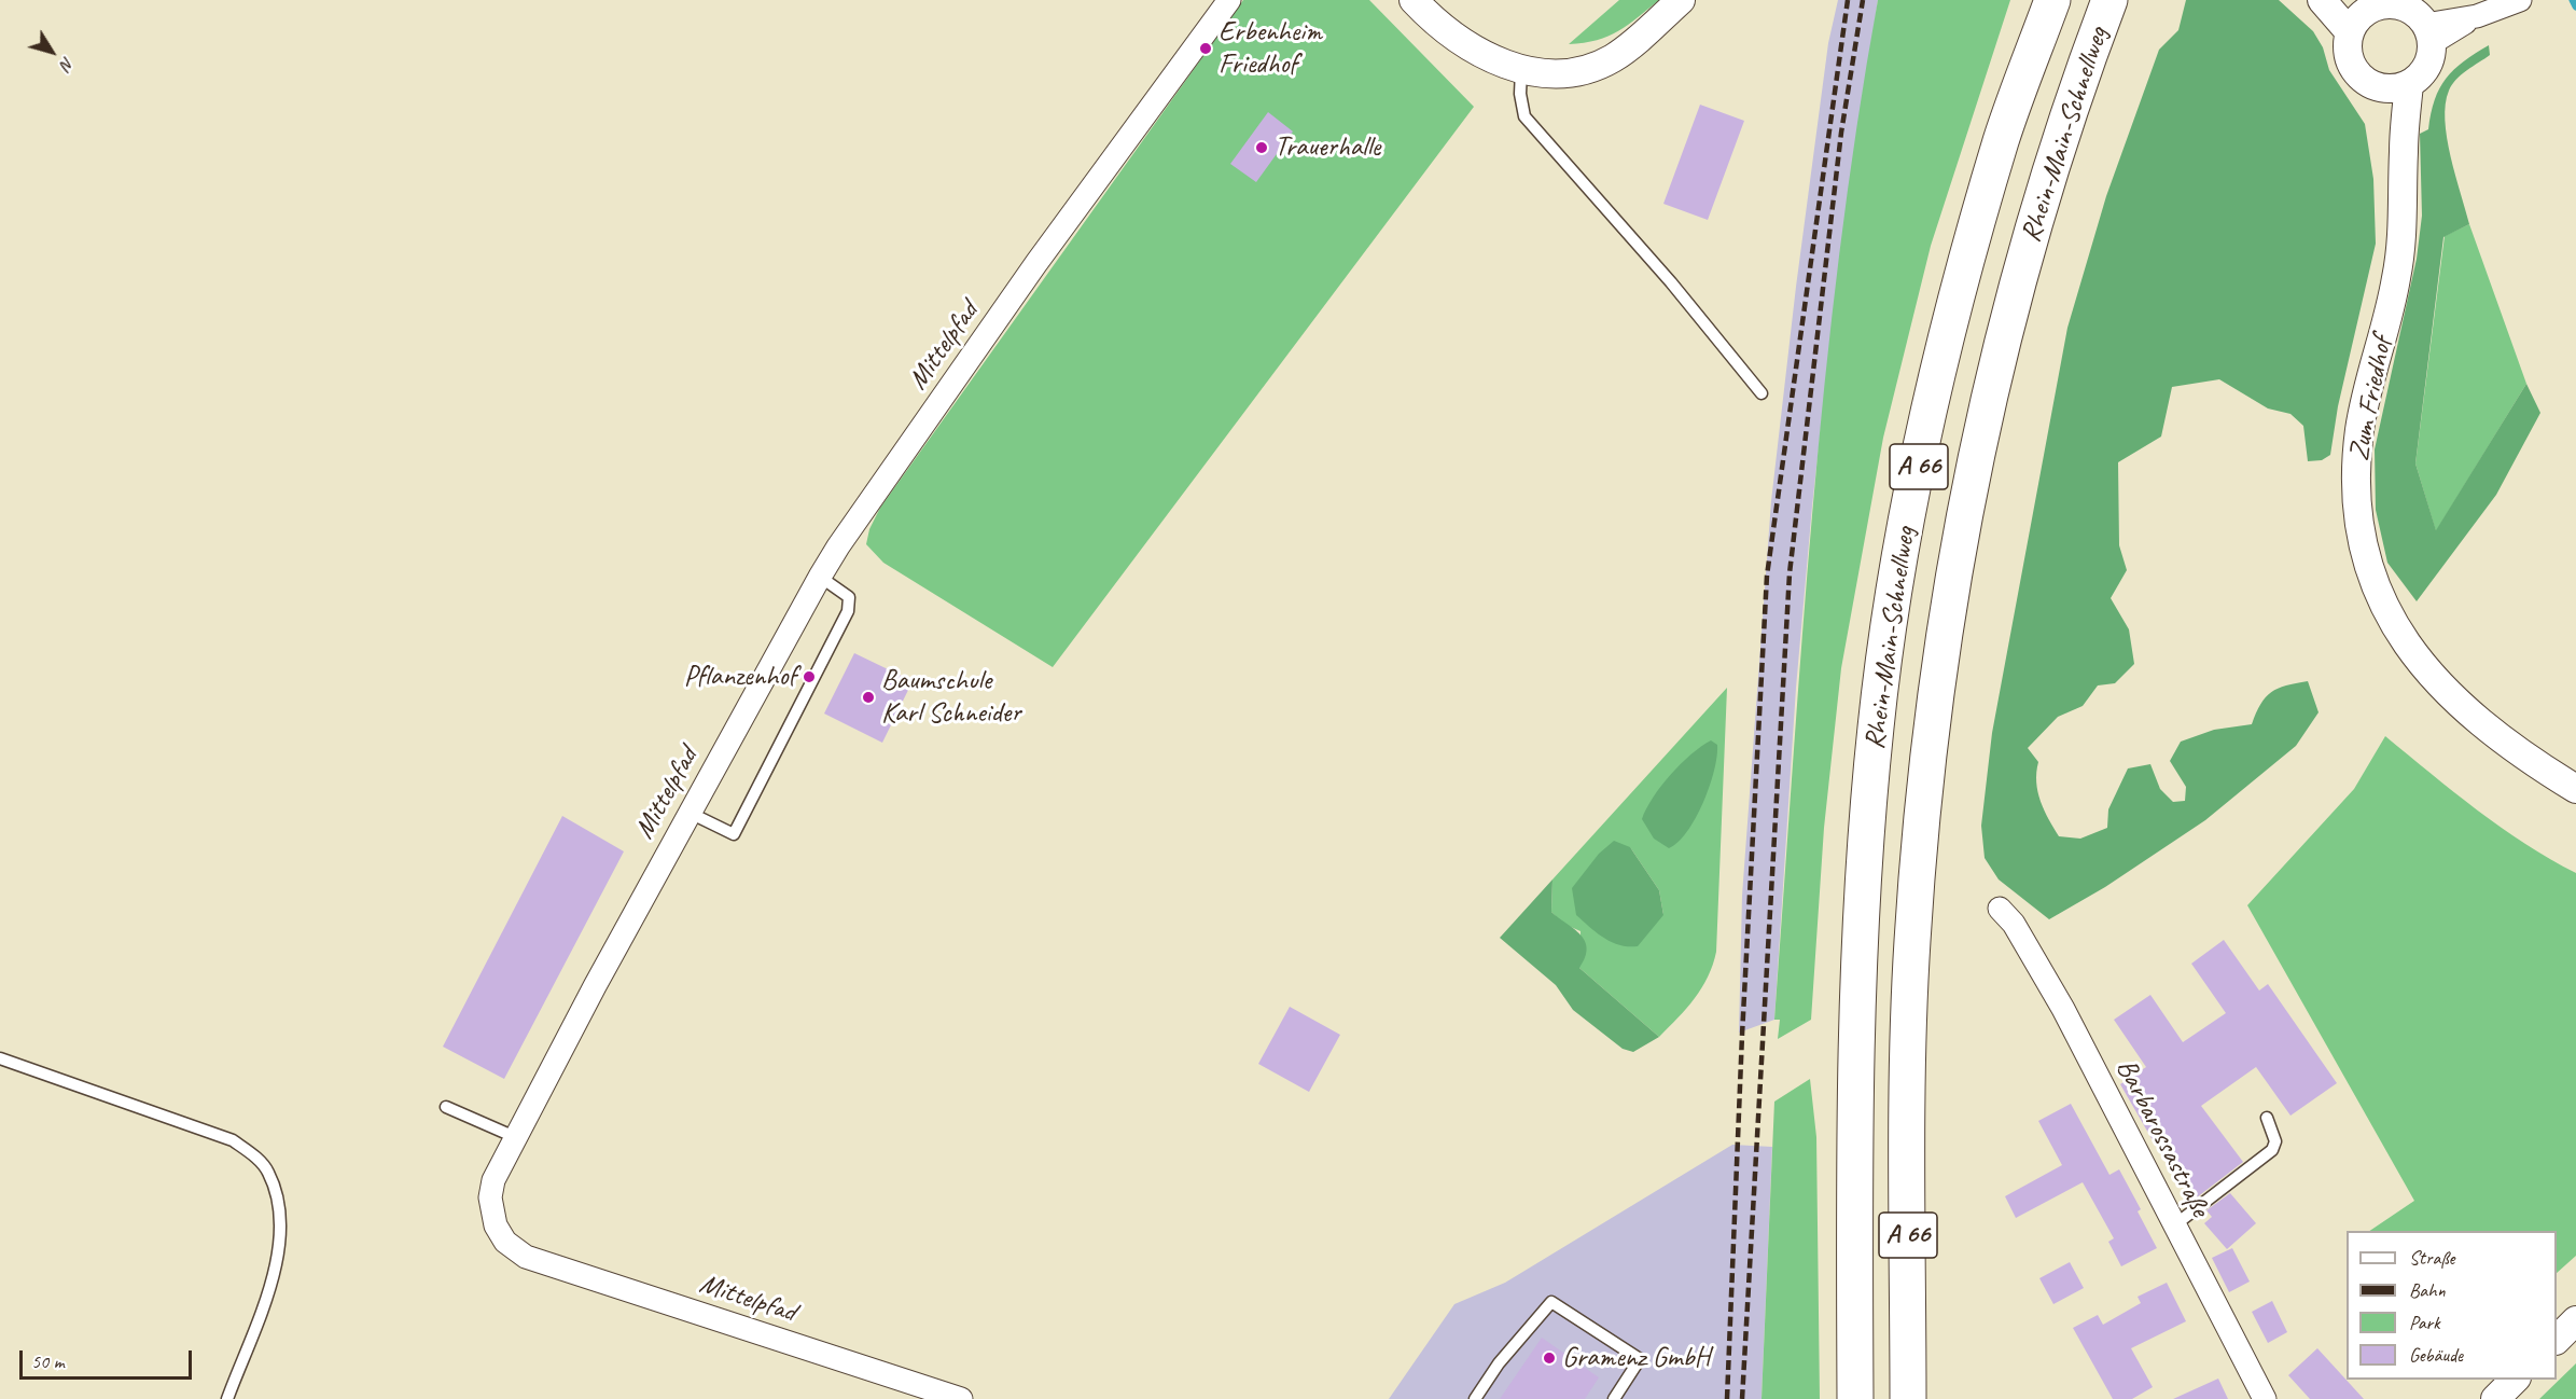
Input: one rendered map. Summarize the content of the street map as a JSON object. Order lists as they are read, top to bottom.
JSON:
{
  "streets": {
    "highway": ["Rhein-Main-Schnellweg", "A 66"],
    "street": ["Mittelpfad", "Zum Friedhof", "Barbarossastraße"]
  },
  "places": [
    "Erbenheim Friedhof",
    "Trauerhalle",
    "Pflanzenhof",
    "Baumschule Karl Schneider",
    "Gramenz GmbH"
  ],
  "legend": [
    "Straße",
    "Bahn",
    "Park",
    "Gebäude"
  ],
  "scale_bar": "50 m",
  "north": "bottom right"
}
